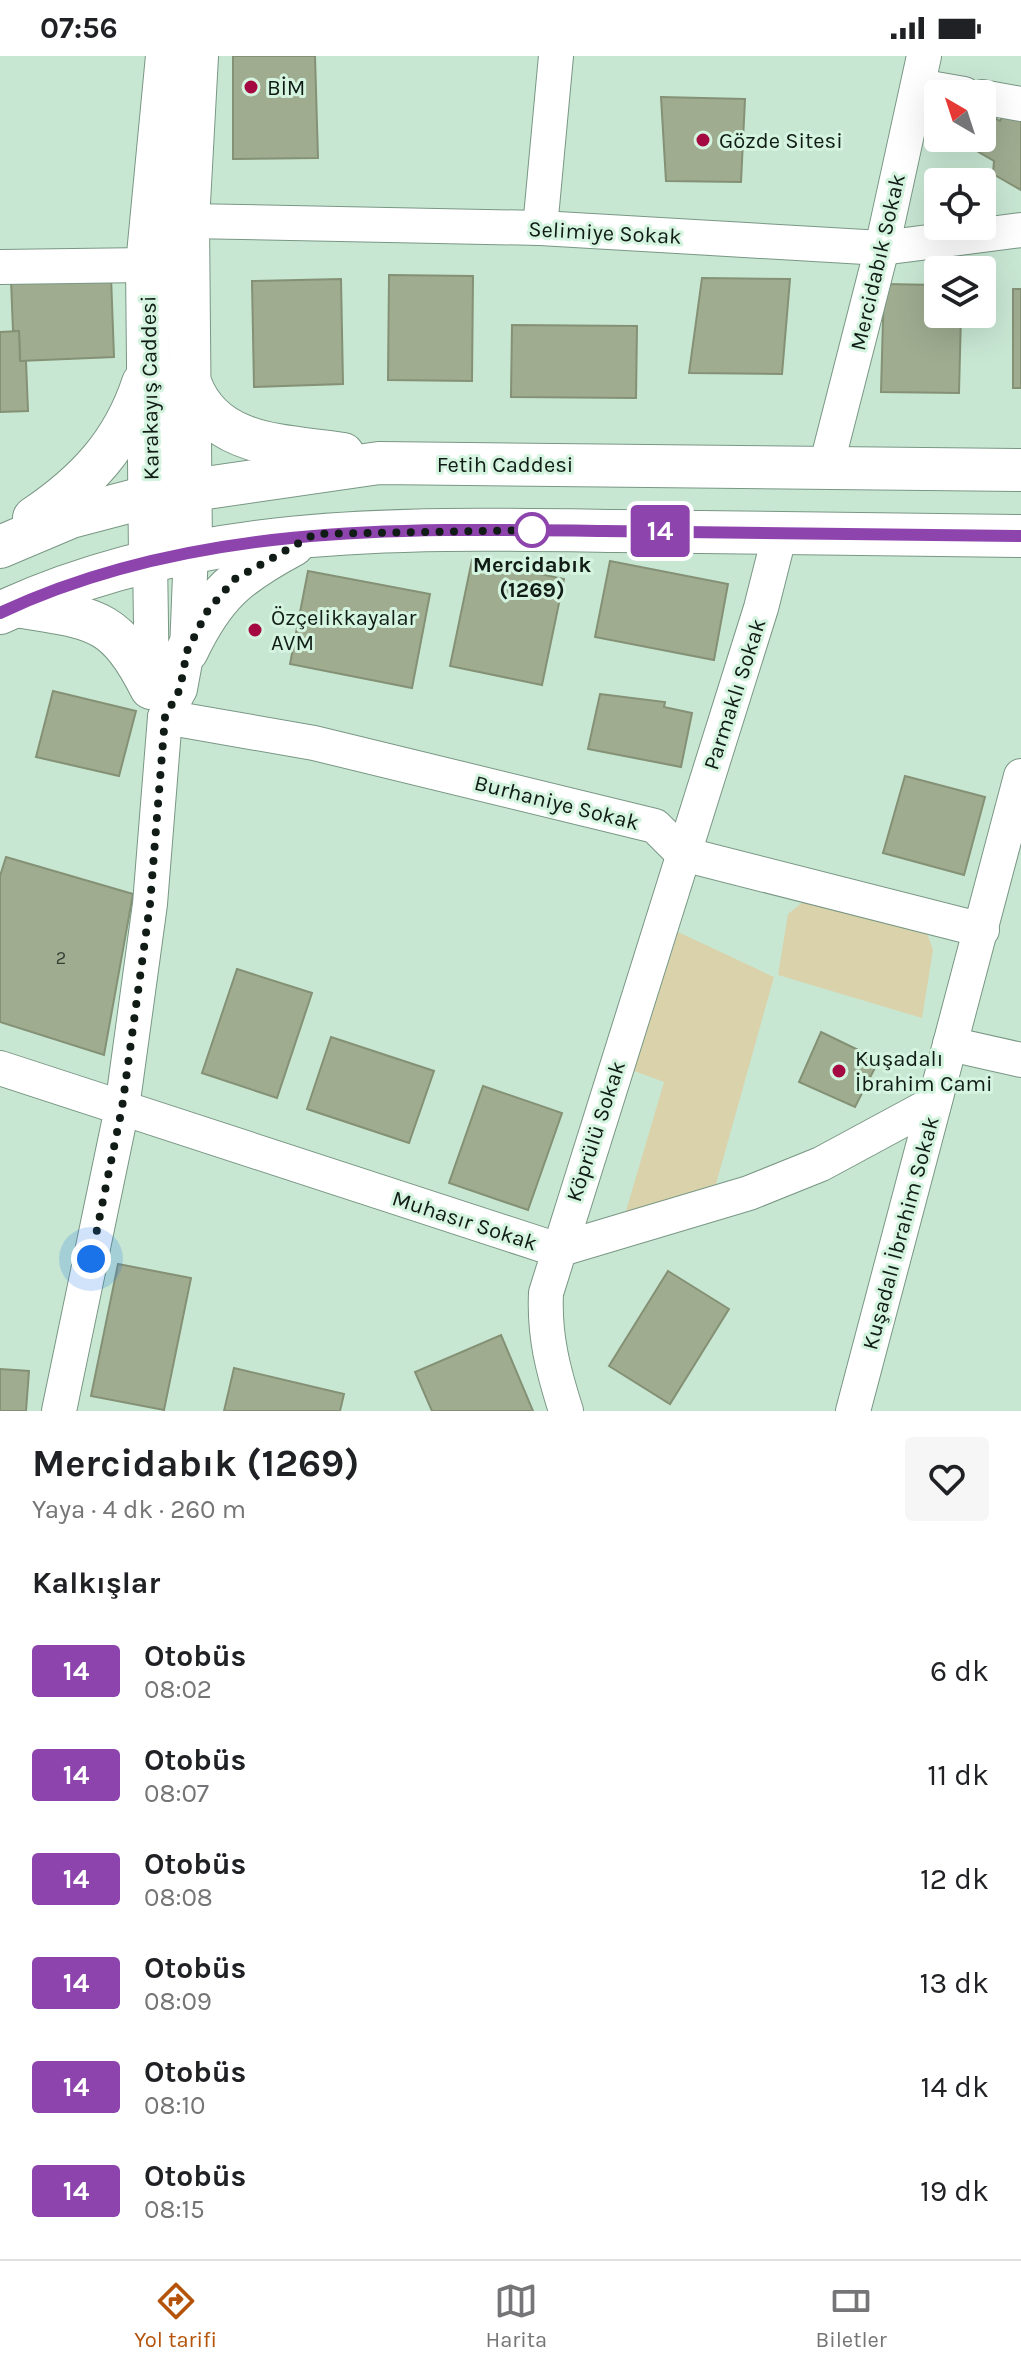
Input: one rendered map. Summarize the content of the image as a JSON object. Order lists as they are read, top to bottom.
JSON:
{
  "streets": {
    "main road": ["Karakayış Caddesi", "Fetih Caddesi"],
    "street": [
      "Selimiye Sokak",
      "Mercidabık Sokak",
      "Parmaklı Sokak",
      "Burhaniye Sokak",
      "Köprülü Sokak",
      "Muhasır Sokak",
      "Kuşadalı İbrahim Sokak"
    ]
  },
  "crossings": [
    ["Selimiye Sokak", "Mercidabık Sokak"],
    ["Selimiye Sokak", "Karakayış Caddesi"],
    ["Mercidabık Sokak", "Fetih Caddesi"],
    ["Karakayış Caddesi", "Fetih Caddesi"],
    ["Karakayış Caddesi", "Burhaniye Sokak"],
    ["Karakayış Caddesi", "Muhasır Sokak"],
    ["Parmaklı Sokak", "Burhaniye Sokak"],
    ["Parmaklı Sokak", "Köprülü Sokak"],
    ["Burhaniye Sokak", "Köprülü Sokak"],
    ["Köprülü Sokak", "Muhasır Sokak"],
    ["Muhasır Sokak", "Kuşadalı İbrahim Sokak"]
  ],
  "places": [
    "BİM",
    "Gözde Sitesi",
    "Mercidabık (1269)",
    "Özçelikkayalar AVM",
    "Kuşadalı İbrahim Cami"
  ],
  "lines": ["bus line 14"],
  "house_numbers": ["2"],
  "north": "top left",
  "page": {
    "status": "07:56",
    "on_map": "14",
    "heading": [
      ["Mercidabık (1269)", "Yaya · 4 dk · 260 m"],
      "Kalkışlar"
    ],
    "list": [
      {
        "mark": "14",
        "name": "Otobüs",
        "note": "08:02",
        "value": "6 dk"
      },
      {
        "mark": "14",
        "name": "Otobüs",
        "note": "08:07",
        "value": "11 dk"
      },
      {
        "mark": "14",
        "name": "Otobüs",
        "note": "08:08",
        "value": "12 dk"
      },
      {
        "mark": "14",
        "name": "Otobüs",
        "note": "08:09",
        "value": "13 dk"
      },
      {
        "mark": "14",
        "name": "Otobüs",
        "note": "08:10",
        "value": "14 dk"
      },
      {
        "mark": "14",
        "name": "Otobüs",
        "note": "08:15",
        "value": "19 dk"
      }
    ],
    "tabs": ["Yol tarifi", "Harita", "Biletler"]
  }
}
